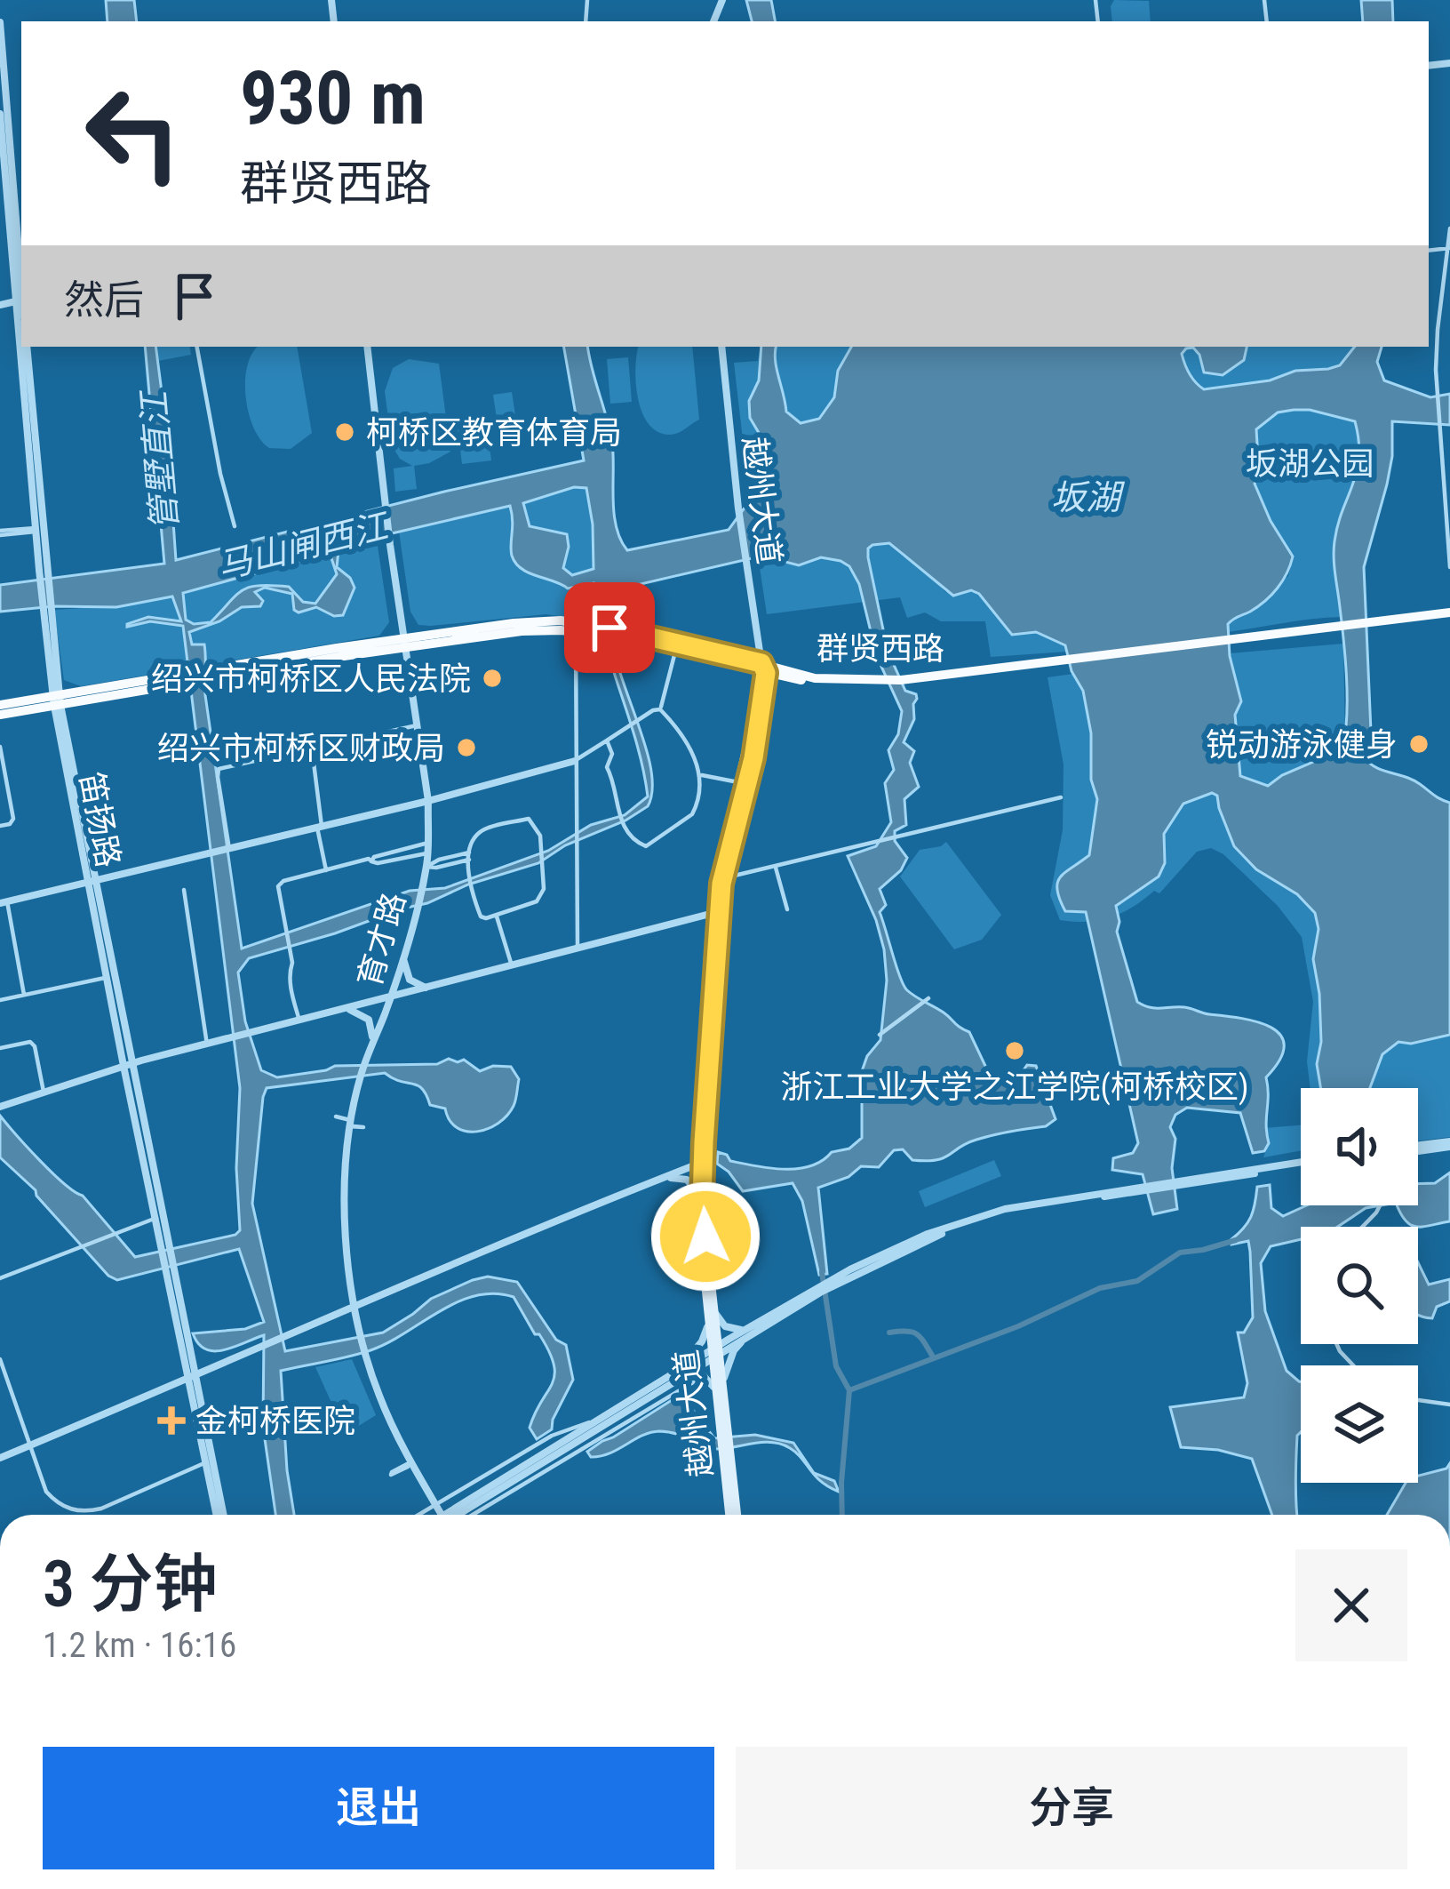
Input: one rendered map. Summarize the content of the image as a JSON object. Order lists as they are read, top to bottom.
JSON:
{
  "streets": {
    "main road": ["越州大道", "群贤西路"],
    "street": ["笛扬路", "育才路"]
  },
  "crossings": [
    ["越州大道", "群贤西路"],
    ["群贤西路", "笛扬路"],
    ["群贤西路", "育才路"]
  ],
  "water": ["管墅直江", "坂湖", "马山闸西江"],
  "parks": ["坂湖公园"],
  "places": {
    "other": [
      "柯桥区教育体育局",
      "绍兴市柯桥区人民法院",
      "锐动游泳健身",
      "绍兴市柯桥区财政局",
      "浙江工业大学之江学院(柯桥校区)"
    ],
    "health": ["金柯桥医院"]
  },
  "page": {
    "turn": ["930 m", "群贤西路"],
    "then": "然后",
    "heading": ["3 分钟", "1.2 km · 16:16"],
    "buttons": ["退出", "分享"]
  }
}
